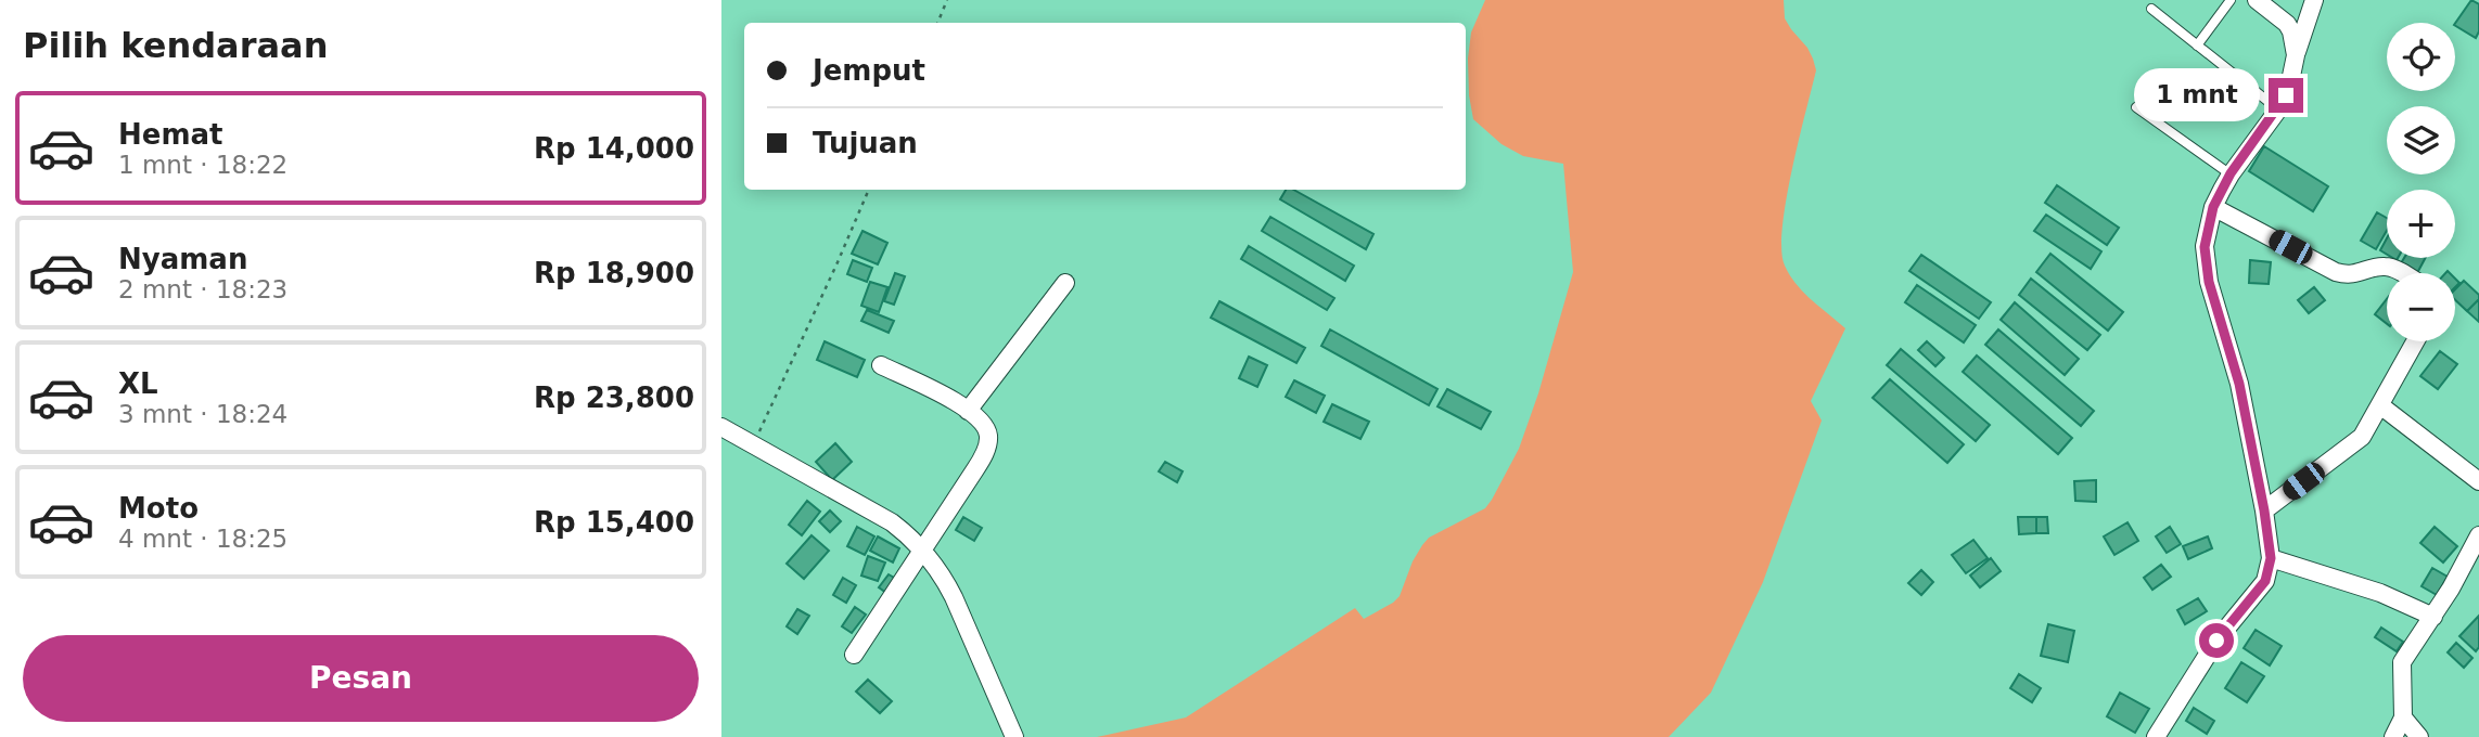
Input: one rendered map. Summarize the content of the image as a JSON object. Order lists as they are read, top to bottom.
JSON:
{
  "page": {
    "heading": "Pilih kendaraan",
    "map_buttons": ["+", "−"],
    "banner": ["Jemput", "Tujuan"],
    "bubble": "1 mnt",
    "list": [
      {
        "name": "Hemat",
        "note": "1 mnt · 18:22",
        "value": "Rp 14,000"
      },
      {
        "name": "Nyaman",
        "note": "2 mnt · 18:23",
        "value": "Rp 18,900"
      },
      {
        "name": "XL",
        "note": "3 mnt · 18:24",
        "value": "Rp 23,800"
      },
      {
        "name": "Moto",
        "note": "4 mnt · 18:25",
        "value": "Rp 15,400"
      }
    ],
    "buttons": "Pesan"
  }
}
